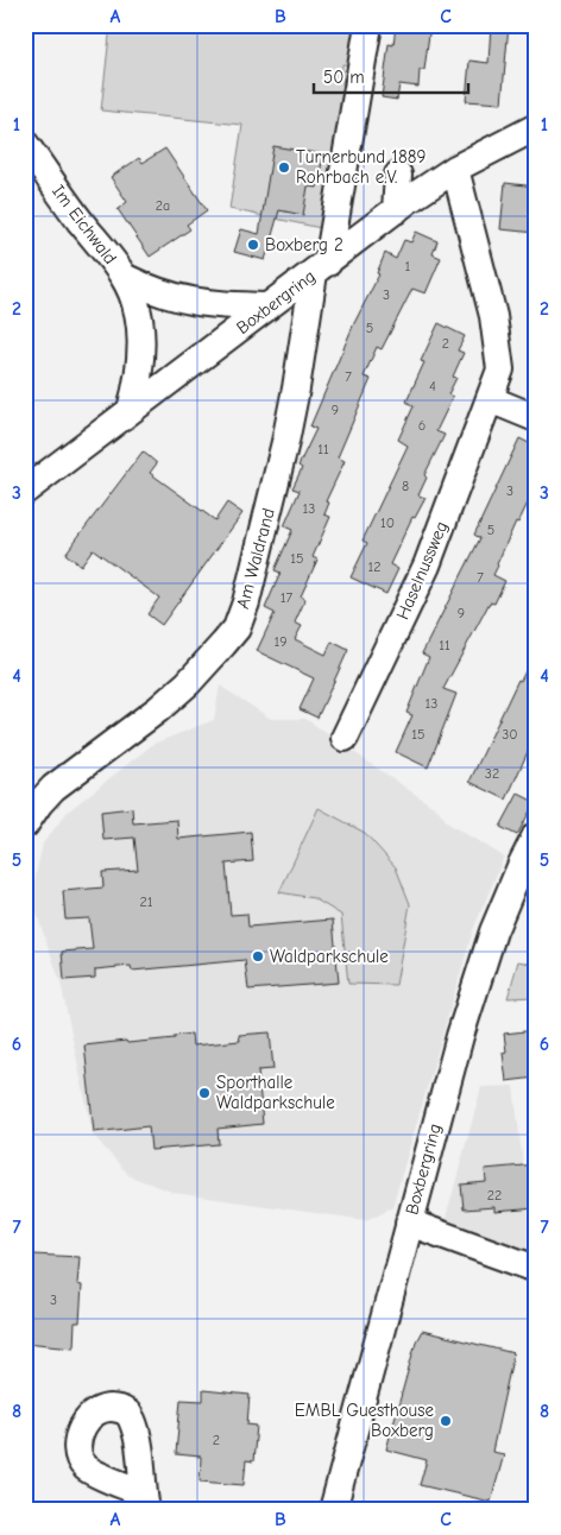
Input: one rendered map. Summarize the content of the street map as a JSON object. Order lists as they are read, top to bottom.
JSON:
{
  "streets": {
    "street": [
      "Im Eichwald",
      "Boxbergring",
      "Am Waldrand",
      "Haselnussweg"
    ]
  },
  "crossings": [
    ["Im Eichwald", "Boxbergring"],
    ["Boxbergring", "Am Waldrand"],
    ["Boxbergring", "Haselnussweg"]
  ],
  "places": [
    "Turnerbund 1889 Rohrbach e.V.",
    "Boxberg 2",
    "Waldparkschule",
    "Sporthalle Waldparkschule",
    "EMBL Guesthouse Boxberg"
  ],
  "house_numbers": [
    "2a",
    "1",
    "3",
    "5",
    "2",
    "7",
    "4",
    "9",
    "6",
    "11",
    "8",
    "3",
    "13",
    "10",
    "5",
    "15",
    "12",
    "7",
    "17",
    "9",
    "19",
    "11",
    "13",
    "15",
    "30",
    "32",
    "21",
    "22",
    "3",
    "2"
  ],
  "scale_bar": "50 m",
  "grid": {
    "columns": ["A", "B", "C"],
    "rows": [
      "1",
      "2",
      "3",
      "4",
      "5",
      "6",
      "7",
      "8"
    ]
  }
}
